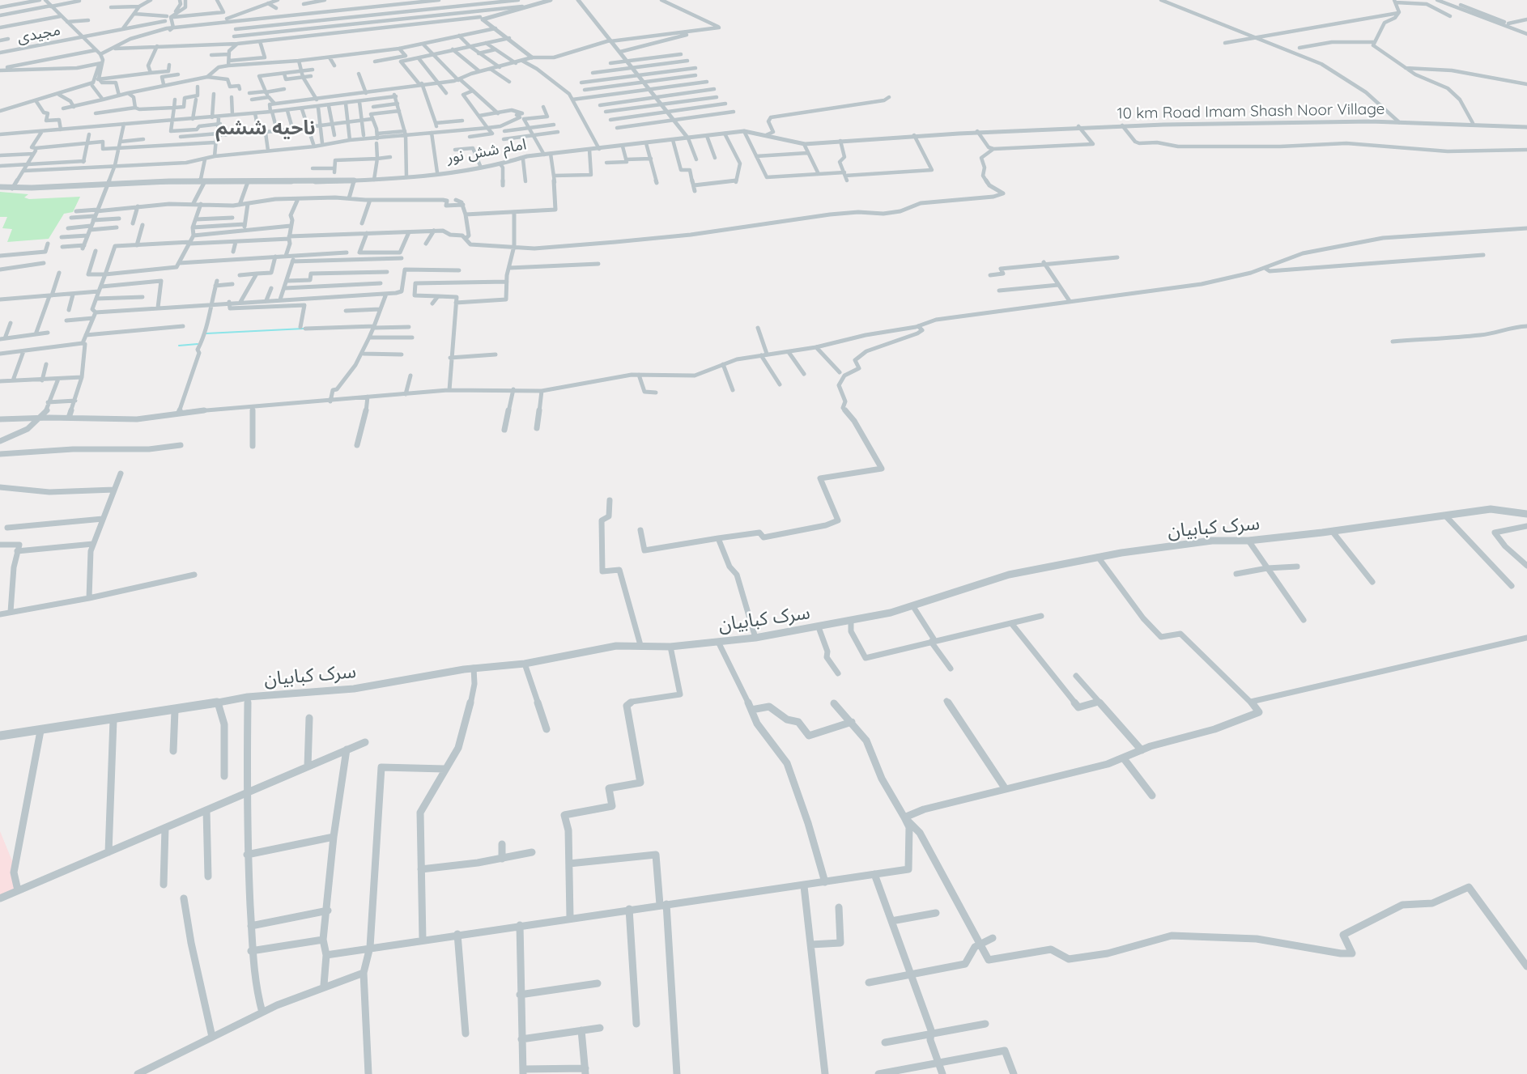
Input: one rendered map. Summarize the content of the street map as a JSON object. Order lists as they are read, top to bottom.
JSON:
{
  "streets": {
    "street": [
      "مجیدی",
      "10 km Road Imam Shash Noor Village",
      "امام شش نور",
      "سرک کبابیان"
    ]
  },
  "crossings": [
    ["10 km Road Imam Shash Noor Village", "امام شش نور"]
  ],
  "districts": ["ناحیه ششم"]
}
